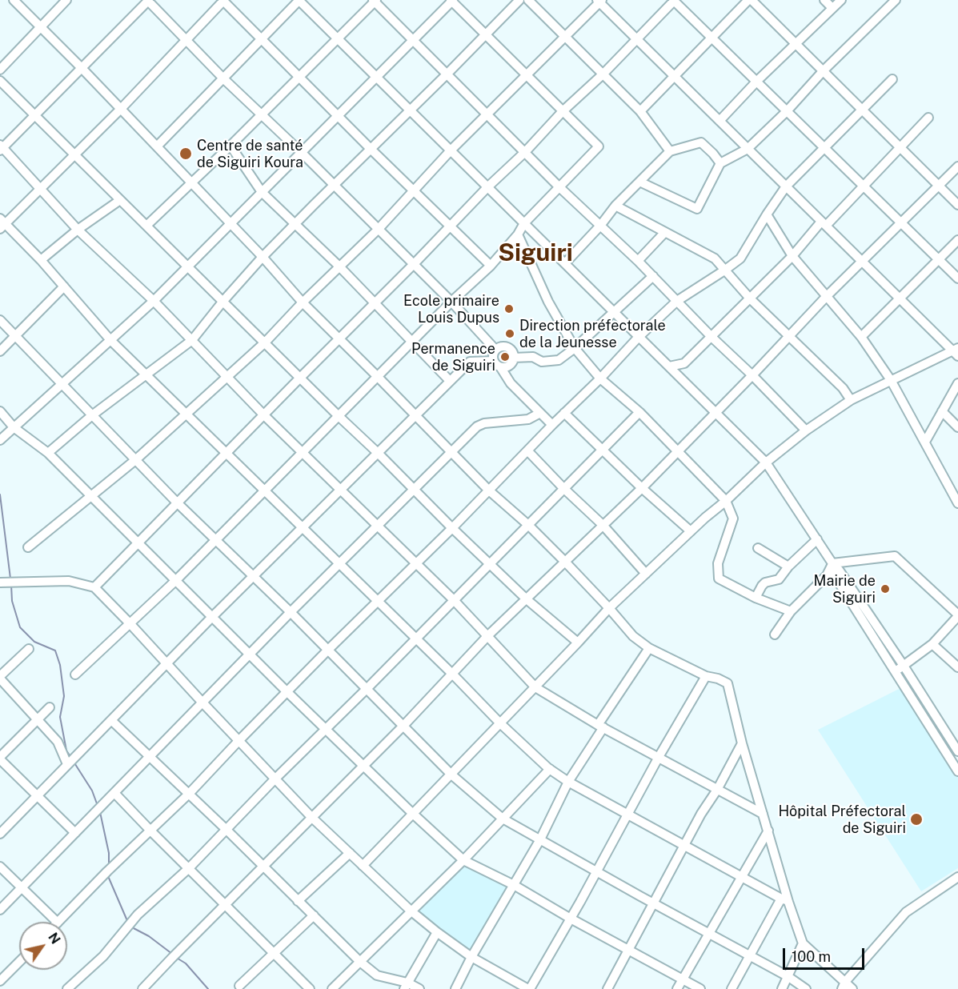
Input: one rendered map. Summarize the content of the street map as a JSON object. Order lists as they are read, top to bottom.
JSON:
{
  "districts": ["Siguiri"],
  "places": [
    "Centre de santé de Siguiri Koura",
    "Ecole primaire Louis Dupus",
    "Direction préfectorale de la Jeunesse",
    "Permanence de Siguiri",
    "Mairie de Siguiri",
    "Hôpital Préfectoral de Siguiri"
  ],
  "scale_bar": "100 m",
  "north": "top right"
}
